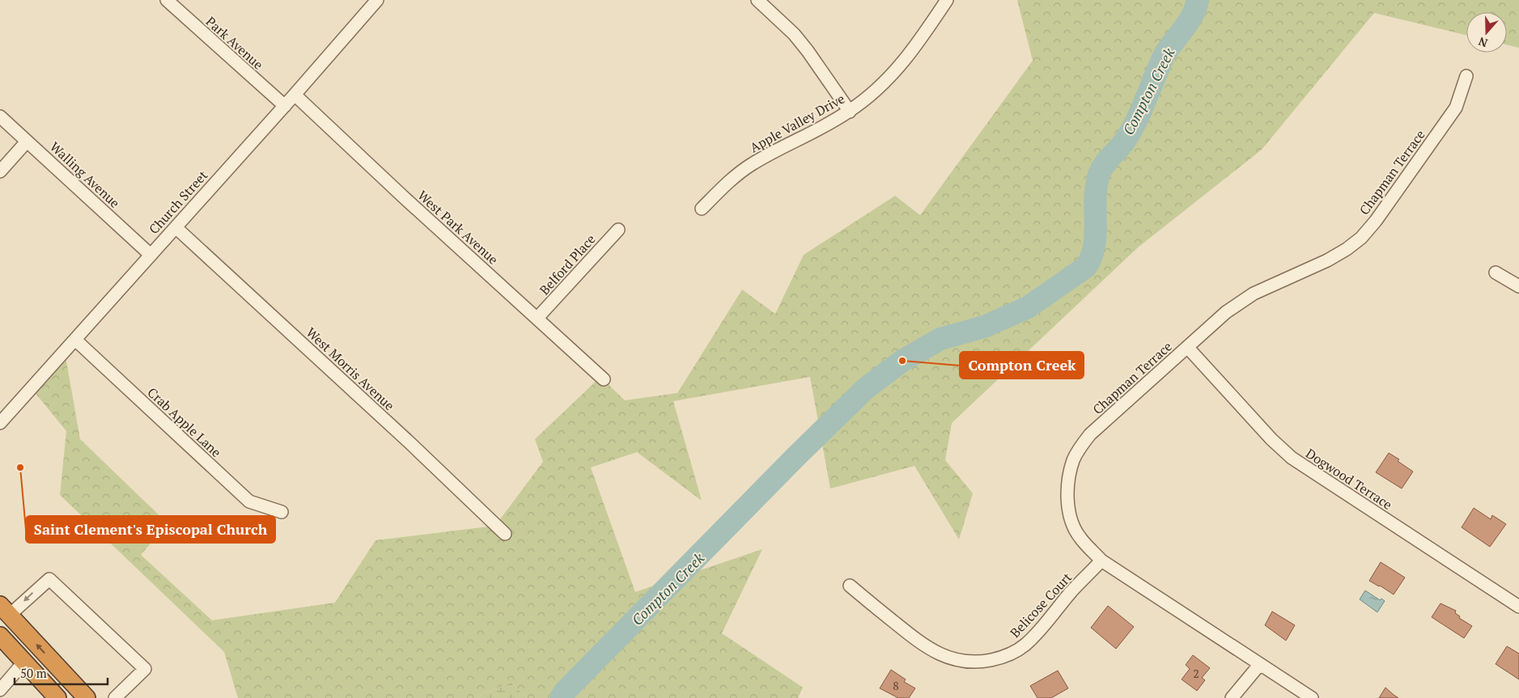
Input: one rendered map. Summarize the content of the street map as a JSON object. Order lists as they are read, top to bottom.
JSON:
{
  "streets": {
    "street": [
      "Park Avenue",
      "Apple Valley Drive",
      "Chapman Terrace",
      "Walling Avenue",
      "Church Street",
      "West Park Avenue",
      "Belford Place",
      "West Morris Avenue",
      "Crab Apple Lane",
      "Dogwood Terrace",
      "Belicose Court"
    ]
  },
  "crossings": [
    ["Park Avenue", "Church Street"],
    ["Chapman Terrace", "Dogwood Terrace"],
    ["Chapman Terrace", "Belicose Court"],
    ["Walling Avenue", "Church Street"],
    ["Church Street", "West Park Avenue"],
    ["Church Street", "West Morris Avenue"],
    ["Church Street", "Crab Apple Lane"],
    ["West Park Avenue", "Belford Place"]
  ],
  "water": ["Compton Creek"],
  "places": ["Compton Creek", "Saint Clement's Episcopal Church"],
  "house_numbers": ["2", "8"],
  "scale_bar": "50 m",
  "north": "bottom"
}
